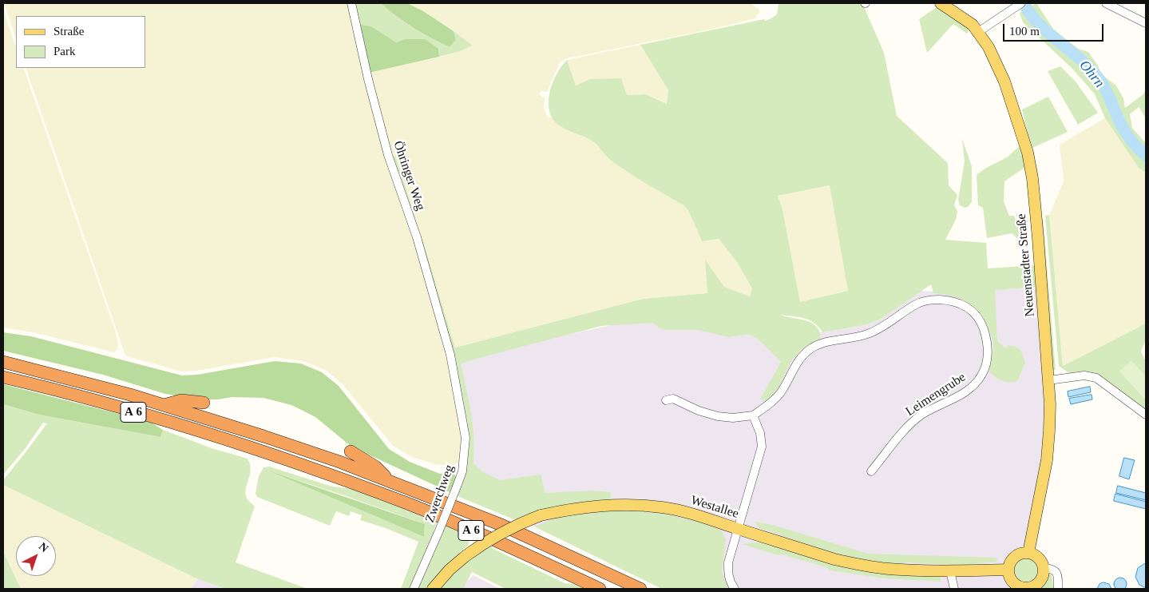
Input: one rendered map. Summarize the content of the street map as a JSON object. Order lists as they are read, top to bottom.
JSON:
{
  "streets": {
    "highway": ["A 6"],
    "main road": ["Neuenstadter Straße", "Westallee"],
    "street": ["Öhringer Weg", "Leimengrube", "Zwerchweg"]
  },
  "crossings": [
    ["Öhringer Weg", "Zwerchweg"],
    ["Neuenstadter Straße", "Westallee"]
  ],
  "water": ["Ohrn"],
  "legend": ["Straße", "Park"],
  "scale_bar": "100 m",
  "north": "top right"
}
